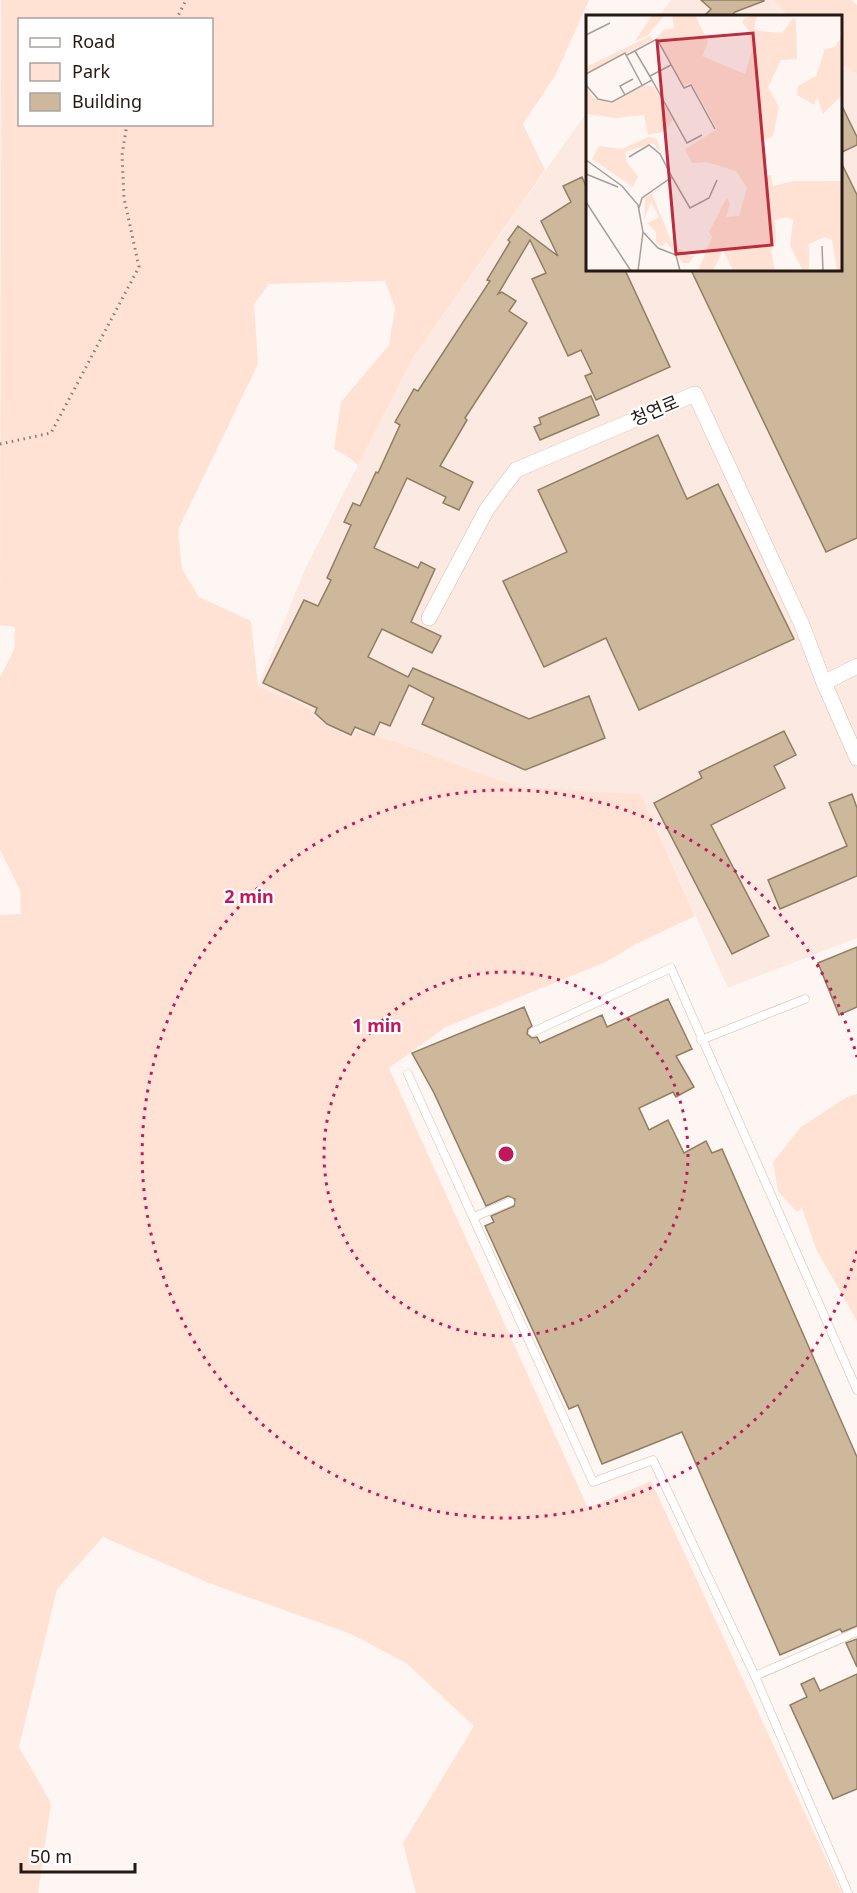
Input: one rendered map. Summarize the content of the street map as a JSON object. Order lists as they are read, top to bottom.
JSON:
{
  "streets": {
    "street": ["청연로"]
  },
  "legend": ["Road", "Park", "Building"],
  "scale_bar": "50 m",
  "rings": ["2 min", "1 min"]
}
